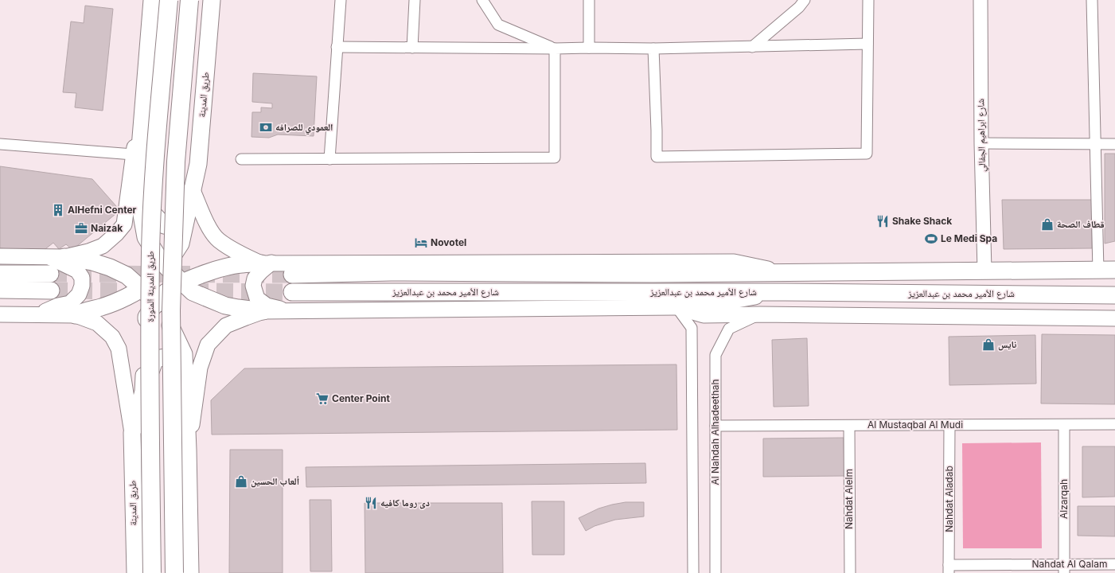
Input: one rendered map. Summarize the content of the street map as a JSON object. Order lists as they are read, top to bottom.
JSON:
{
  "streets": {
    "highway": ["طريق المدينة المنورة"],
    "main road": ["طريق المدينة", "شارع الأمير محمد بن عبدالعزيز"],
    "street": [
      "شارع ابراهيم الجفالي",
      "Al Mustaqbal Al Mudi",
      "Al Nahdah Alhadeethah",
      "Nahdat Alelm",
      "Nahdat Aladab",
      "Alzarqah",
      "Nahdat Al Qalam"
    ]
  },
  "crossings": [
    ["شارع ابراهيم الجفالي", "شارع الأمير محمد بن عبدالعزيز"],
    ["Al Mustaqbal Al Mudi", "Al Nahdah Alhadeethah"],
    ["Al Mustaqbal Al Mudi", "Nahdat Alelm"],
    ["Al Mustaqbal Al Mudi", "Nahdat Aladab"],
    ["Al Mustaqbal Al Mudi", "Alzarqah"],
    ["Nahdat Aladab", "Nahdat Al Qalam"],
    ["Alzarqah", "Nahdat Al Qalam"]
  ],
  "places": {
    "bank": ["العمودي للصرافه"],
    "building": ["AlHefni Center"],
    "restaurant": ["Shake Shack", "دى روما كافيه"],
    "shop": ["قطاف الصحة", "نايس", "ألعاب الحسين"],
    "office": ["Naizak"],
    "sports": ["Le Medi Spa"],
    "hotel": ["Novotel"],
    "supermarket": ["Center Point"]
  }
}
